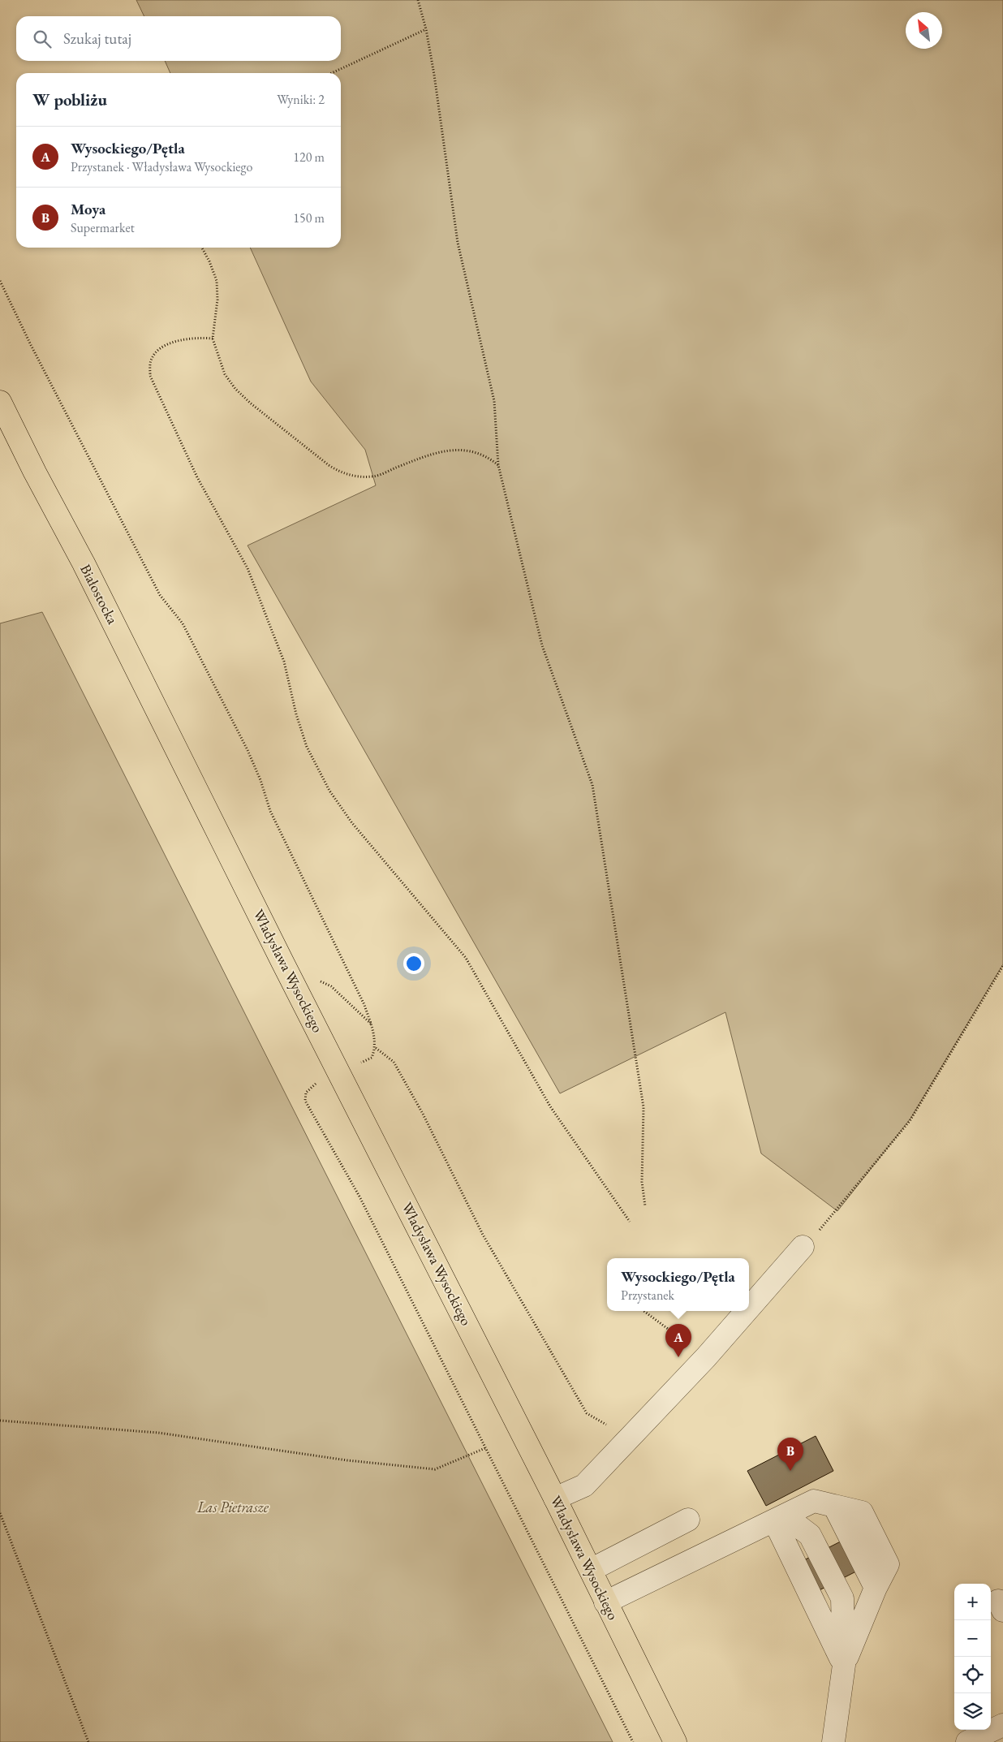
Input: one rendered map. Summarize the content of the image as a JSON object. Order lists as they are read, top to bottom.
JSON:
{
  "streets": {
    "main road": ["Białostocka", "Władysława Wysockiego"]
  },
  "crossings": [
    ["Białostocka", "Władysława Wysockiego"]
  ],
  "parks": ["Las Pietrasze"],
  "north": "top left",
  "page": {
    "search": "Szukaj tutaj",
    "heading": ["W pobliżu", "Wyniki: 2"],
    "list": [
      {
        "mark": "A",
        "name": "Wysockiego/Pętla",
        "note": "Przystanek · Władysława Wysockiego",
        "value": "120 m"
      },
      {
        "mark": "B",
        "name": "Moya",
        "note": "Supermarket",
        "value": "150 m"
      }
    ],
    "popup": ["Wysockiego/Pętla", "Przystanek"],
    "pins": ["A", "B"],
    "map_buttons": ["+", "−"]
  }
}
